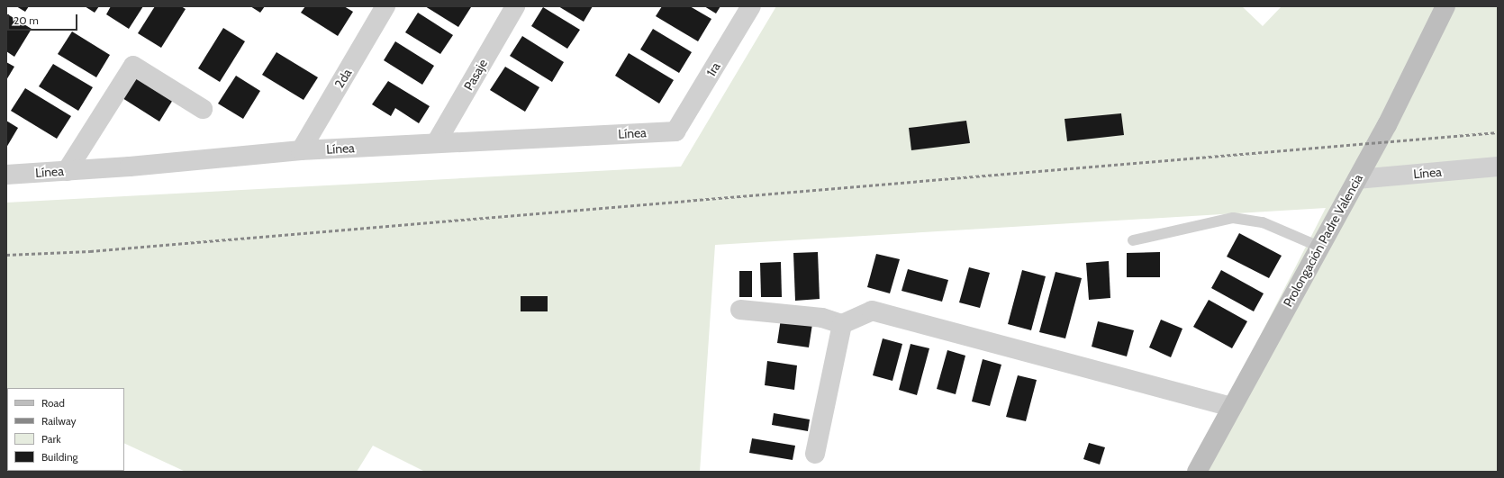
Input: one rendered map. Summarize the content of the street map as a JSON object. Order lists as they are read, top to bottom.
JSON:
{
  "streets": {
    "street": [
      "1ra",
      "Pasaje",
      "2da",
      "Línea",
      "Prolongación Padre Valencia"
    ]
  },
  "crossings": [
    ["1ra", "Línea"],
    ["Pasaje", "Línea"],
    ["2da", "Línea"],
    ["Línea", "Prolongación Padre Valencia"]
  ],
  "legend": [
    "Road",
    "Railway",
    "Park",
    "Building"
  ],
  "scale_bar": "20 m"
}
